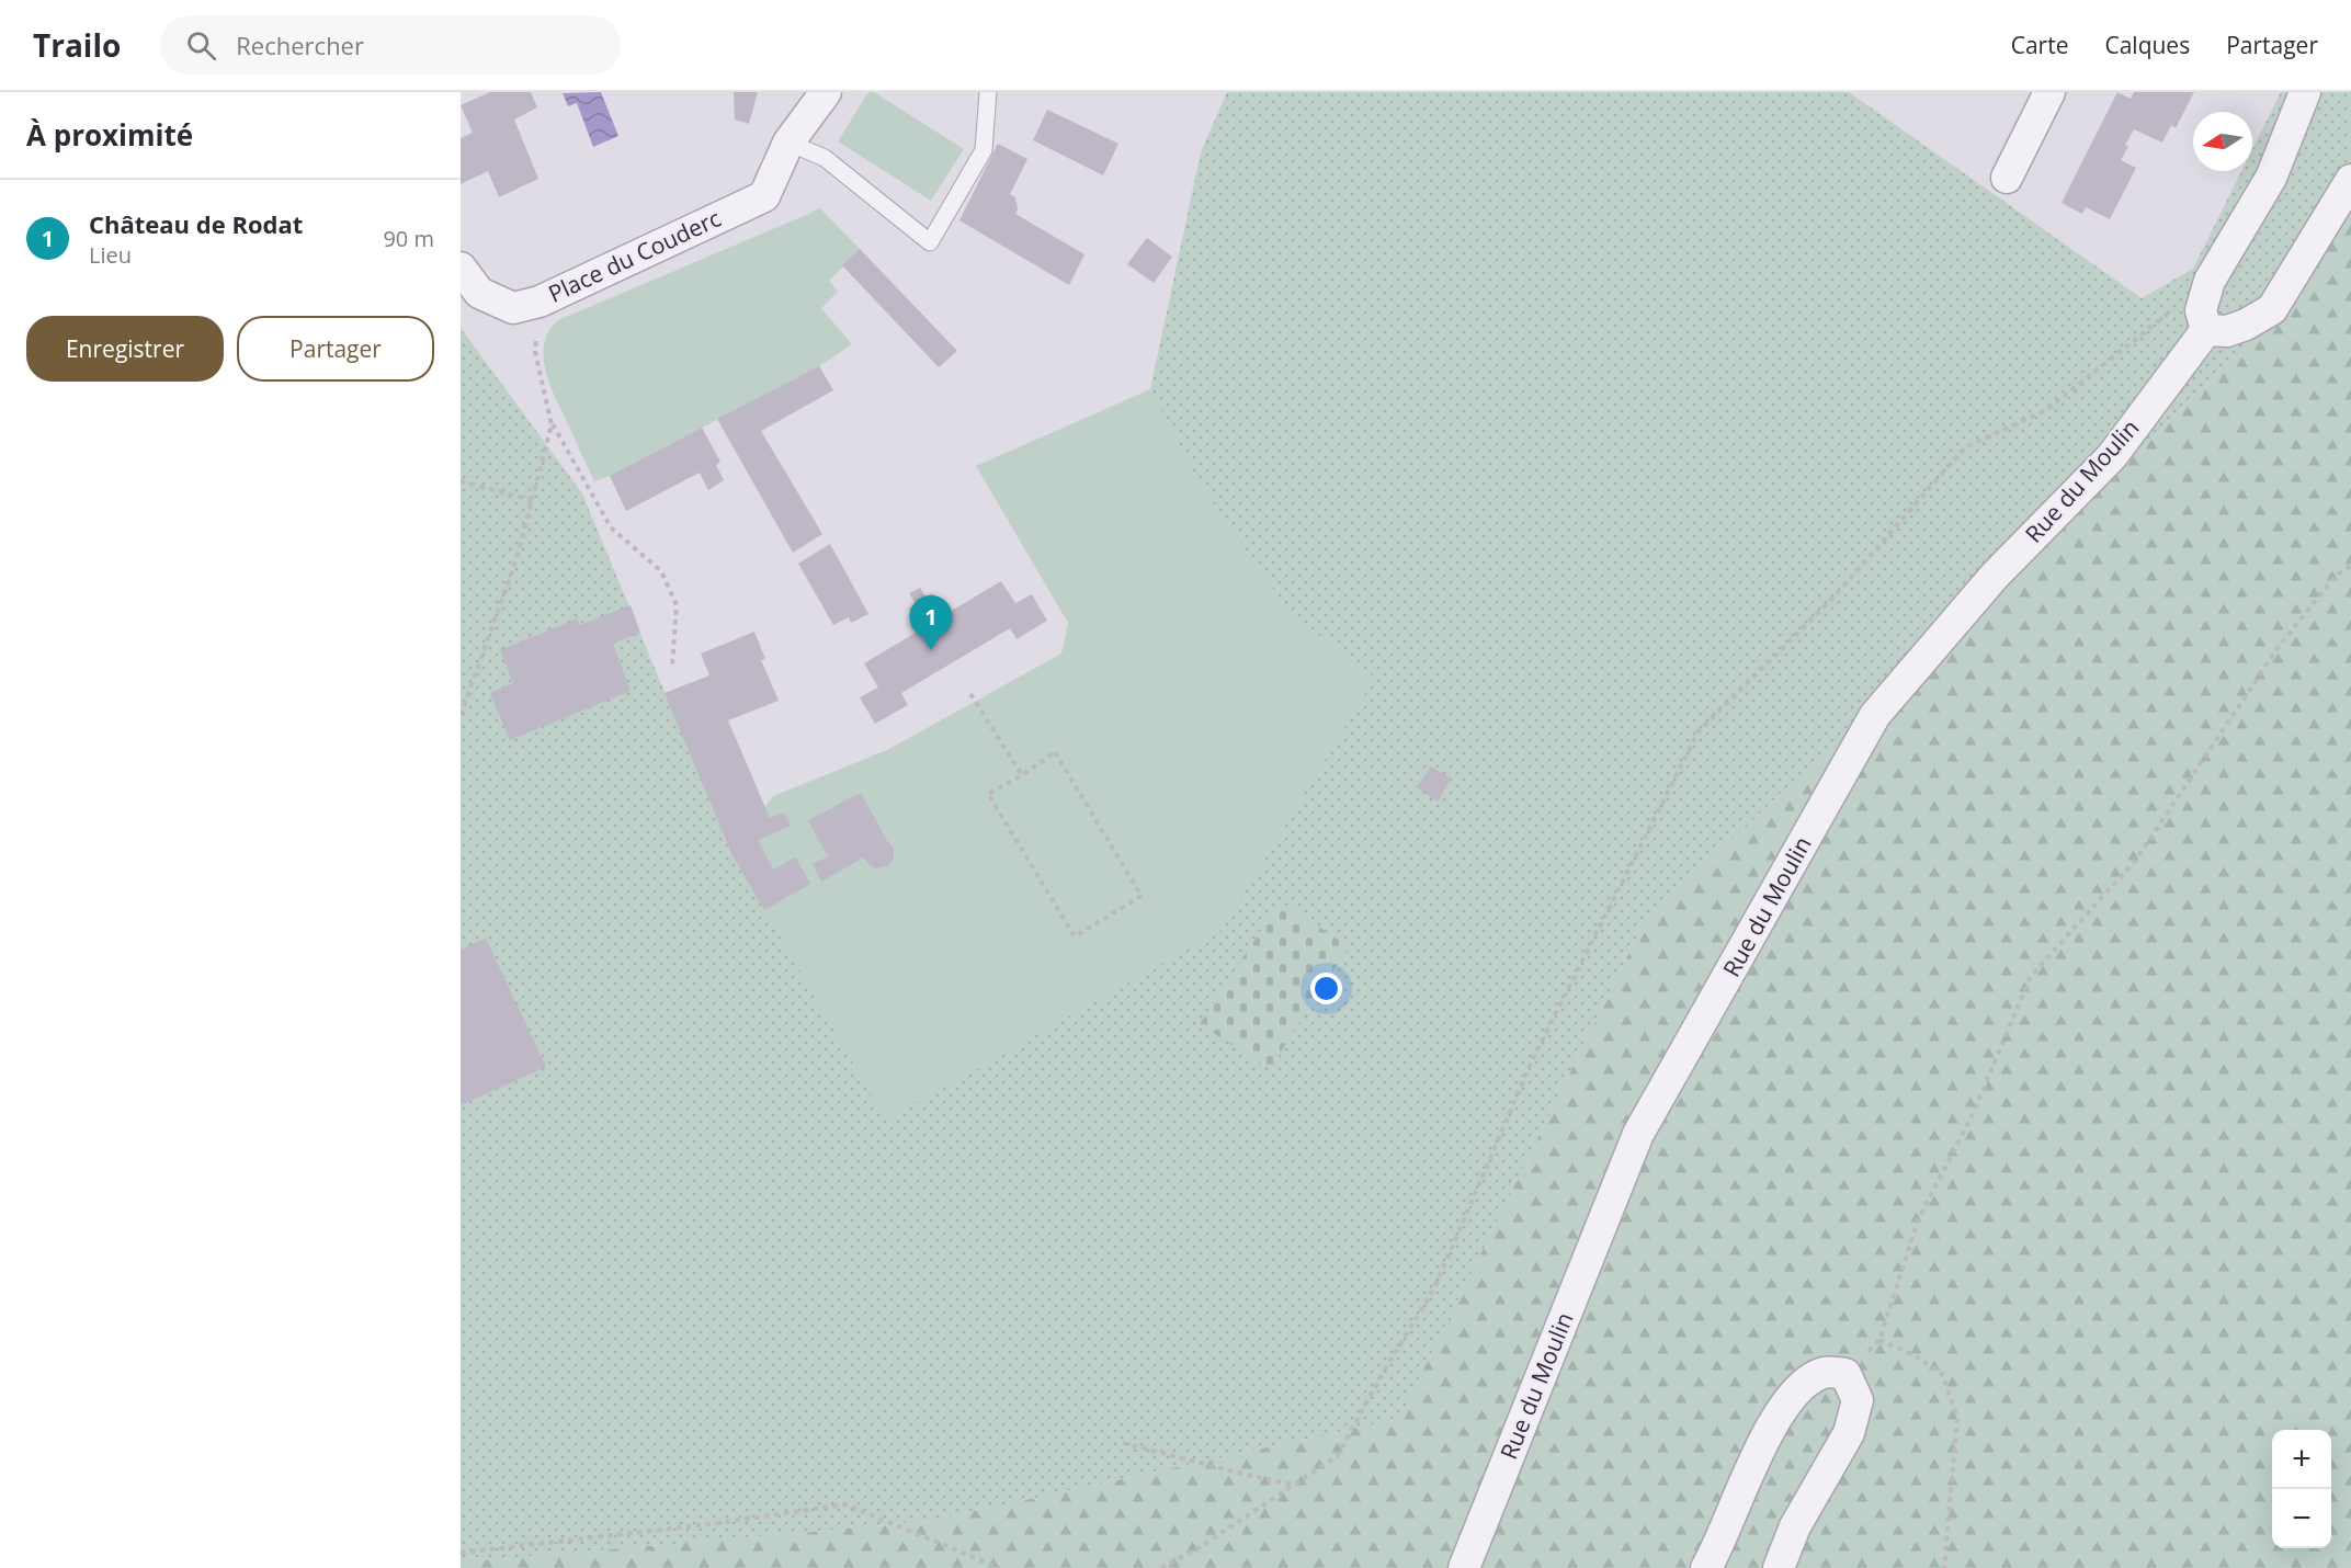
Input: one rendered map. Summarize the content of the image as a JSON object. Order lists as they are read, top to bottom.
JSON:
{
  "streets": {
    "street": ["Place du Couderc", "Rue du Moulin"]
  },
  "north": "left",
  "page": {
    "header": "Trailo",
    "search": "Rechercher",
    "nav": ["Carte", "Calques", "Partager"],
    "heading": "À proximité",
    "list": [
      {
        "mark": "1",
        "name": "Château de Rodat",
        "note": "Lieu",
        "value": "90 m"
      }
    ],
    "buttons": ["Enregistrer", "Partager"],
    "pins": "1",
    "map_buttons": ["+", "−"]
  }
}
